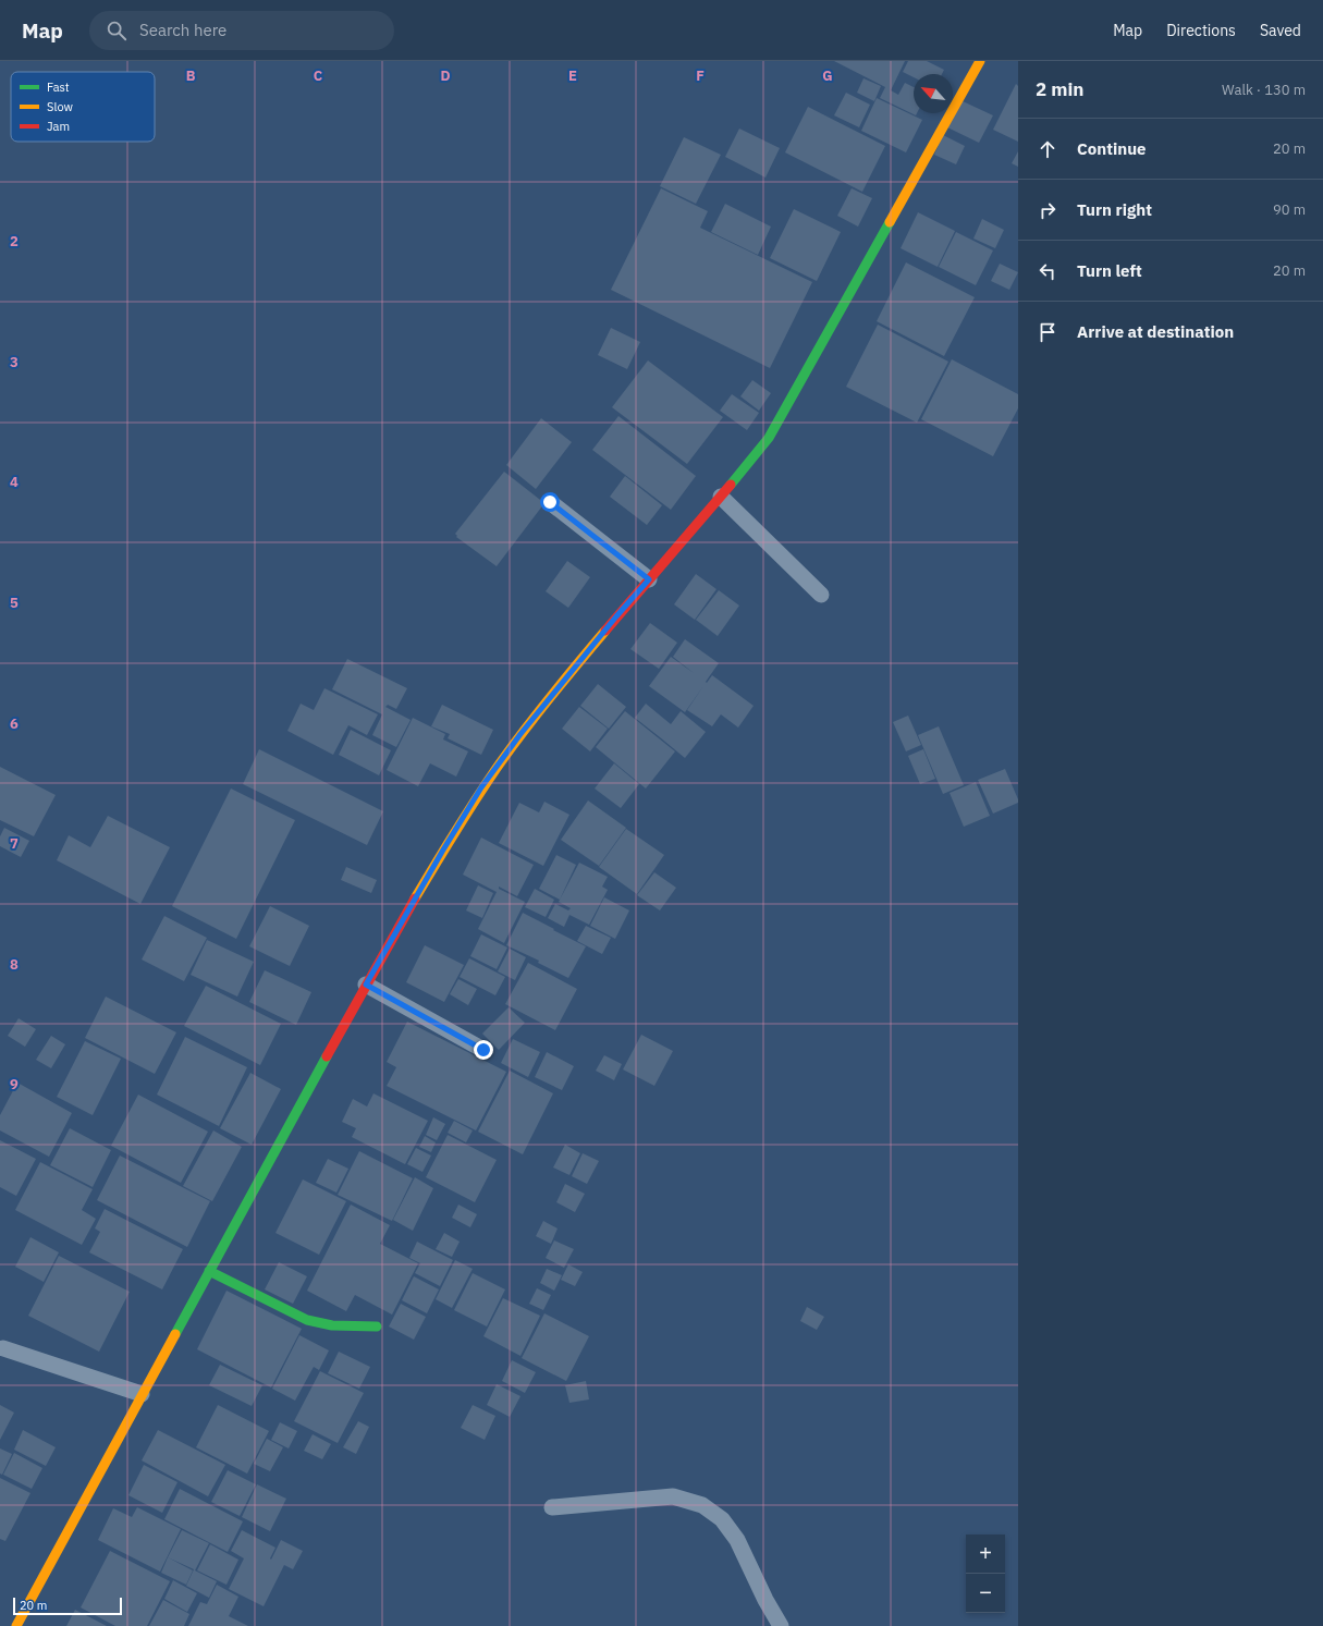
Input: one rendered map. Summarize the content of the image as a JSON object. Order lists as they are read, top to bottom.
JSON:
{
  "legend": ["Fast", "Slow", "Jam"],
  "scale_bar": "20 m",
  "north": "top left",
  "page": {
    "header": "Map",
    "search": "Search here",
    "nav": ["Map", "Directions", "Saved"],
    "heading": ["2 min", "Walk · 130 m"],
    "list": [
      ["Continue", "20 m"],
      ["Turn right", "90 m"],
      ["Turn left", "20 m"],
      "Arrive at destination"
    ],
    "map_buttons": ["+", "−"],
    "scale": "20 m"
  },
  "grid": {
    "columns": [
      "B",
      "C",
      "D",
      "E",
      "F",
      "G"
    ],
    "rows": [
      "2",
      "3",
      "4",
      "5",
      "6",
      "7",
      "8",
      "9"
    ]
  }
}
